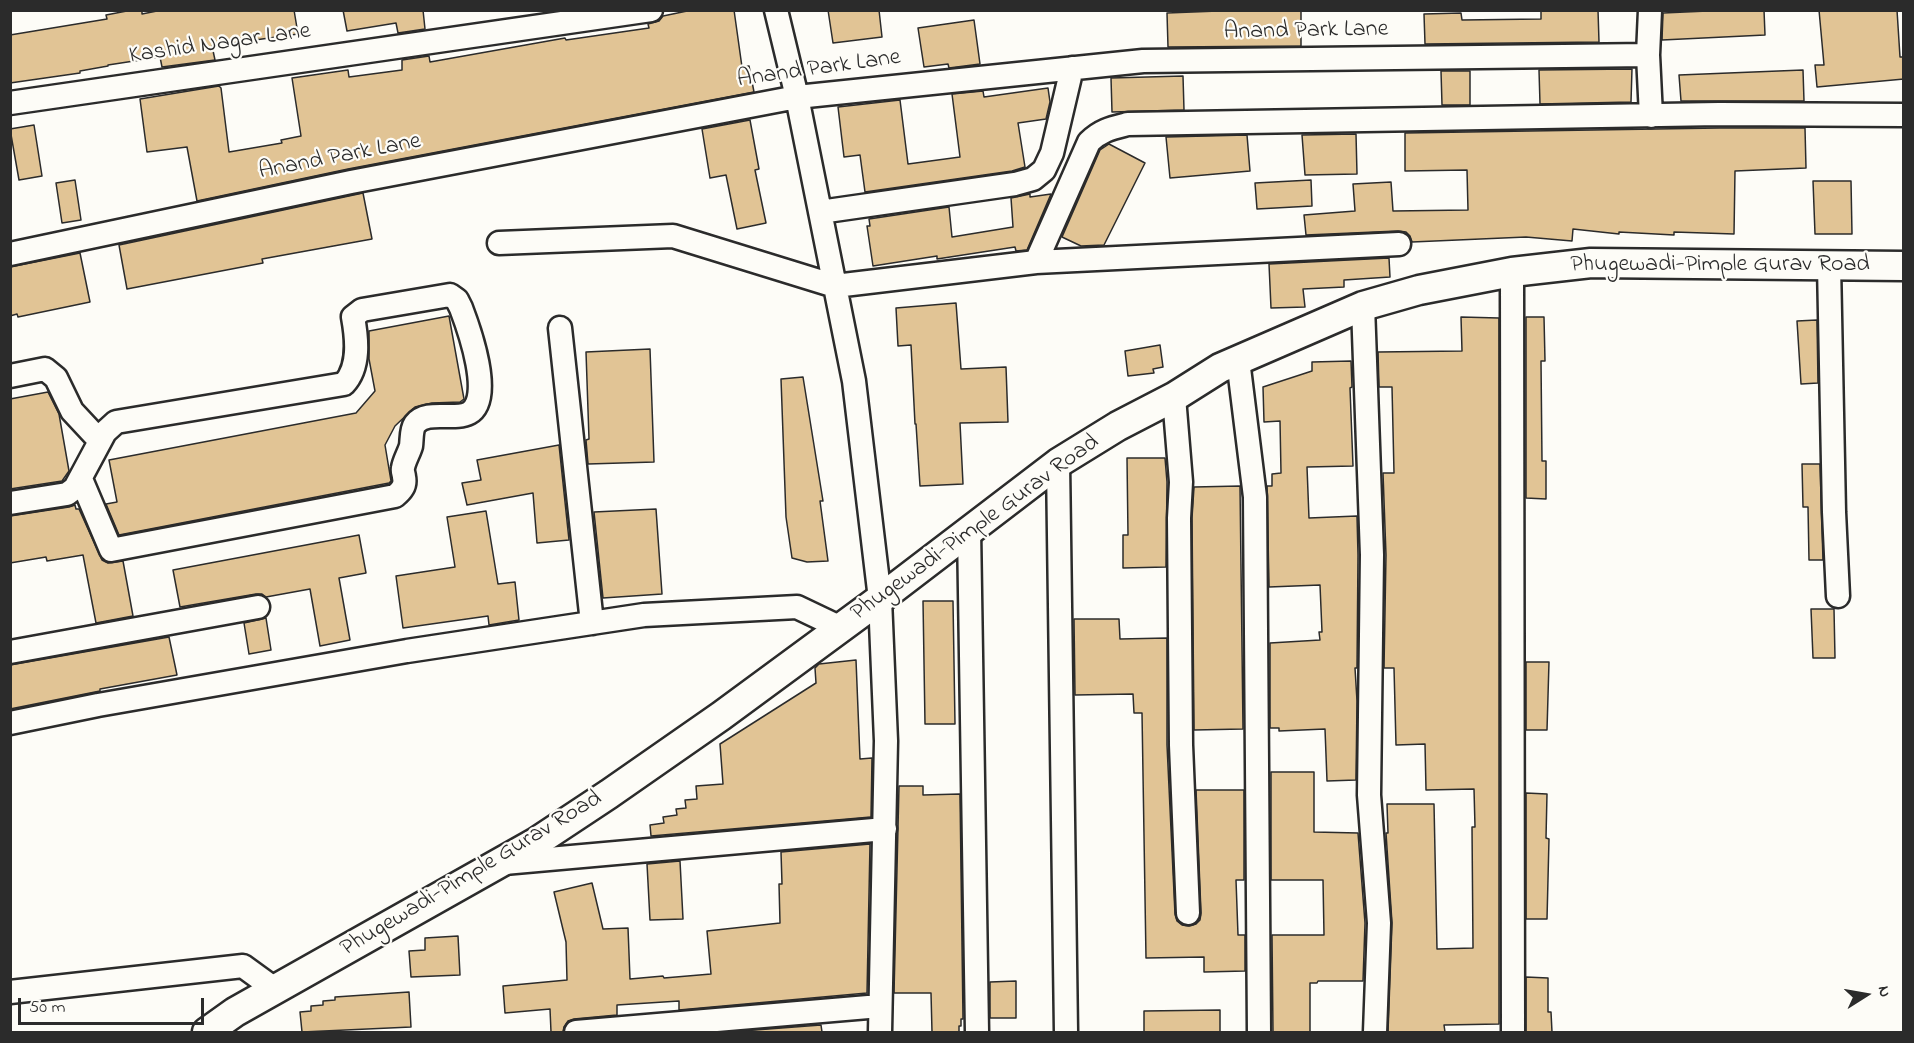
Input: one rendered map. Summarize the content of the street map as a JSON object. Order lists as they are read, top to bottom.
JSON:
{
  "streets": {
    "street": ["Anand Park Lane", "Kashid Nagar Lane", "Phugewadi-Pimple Gurav Road"]
  },
  "scale_bar": "50 m",
  "north": "right"
}
